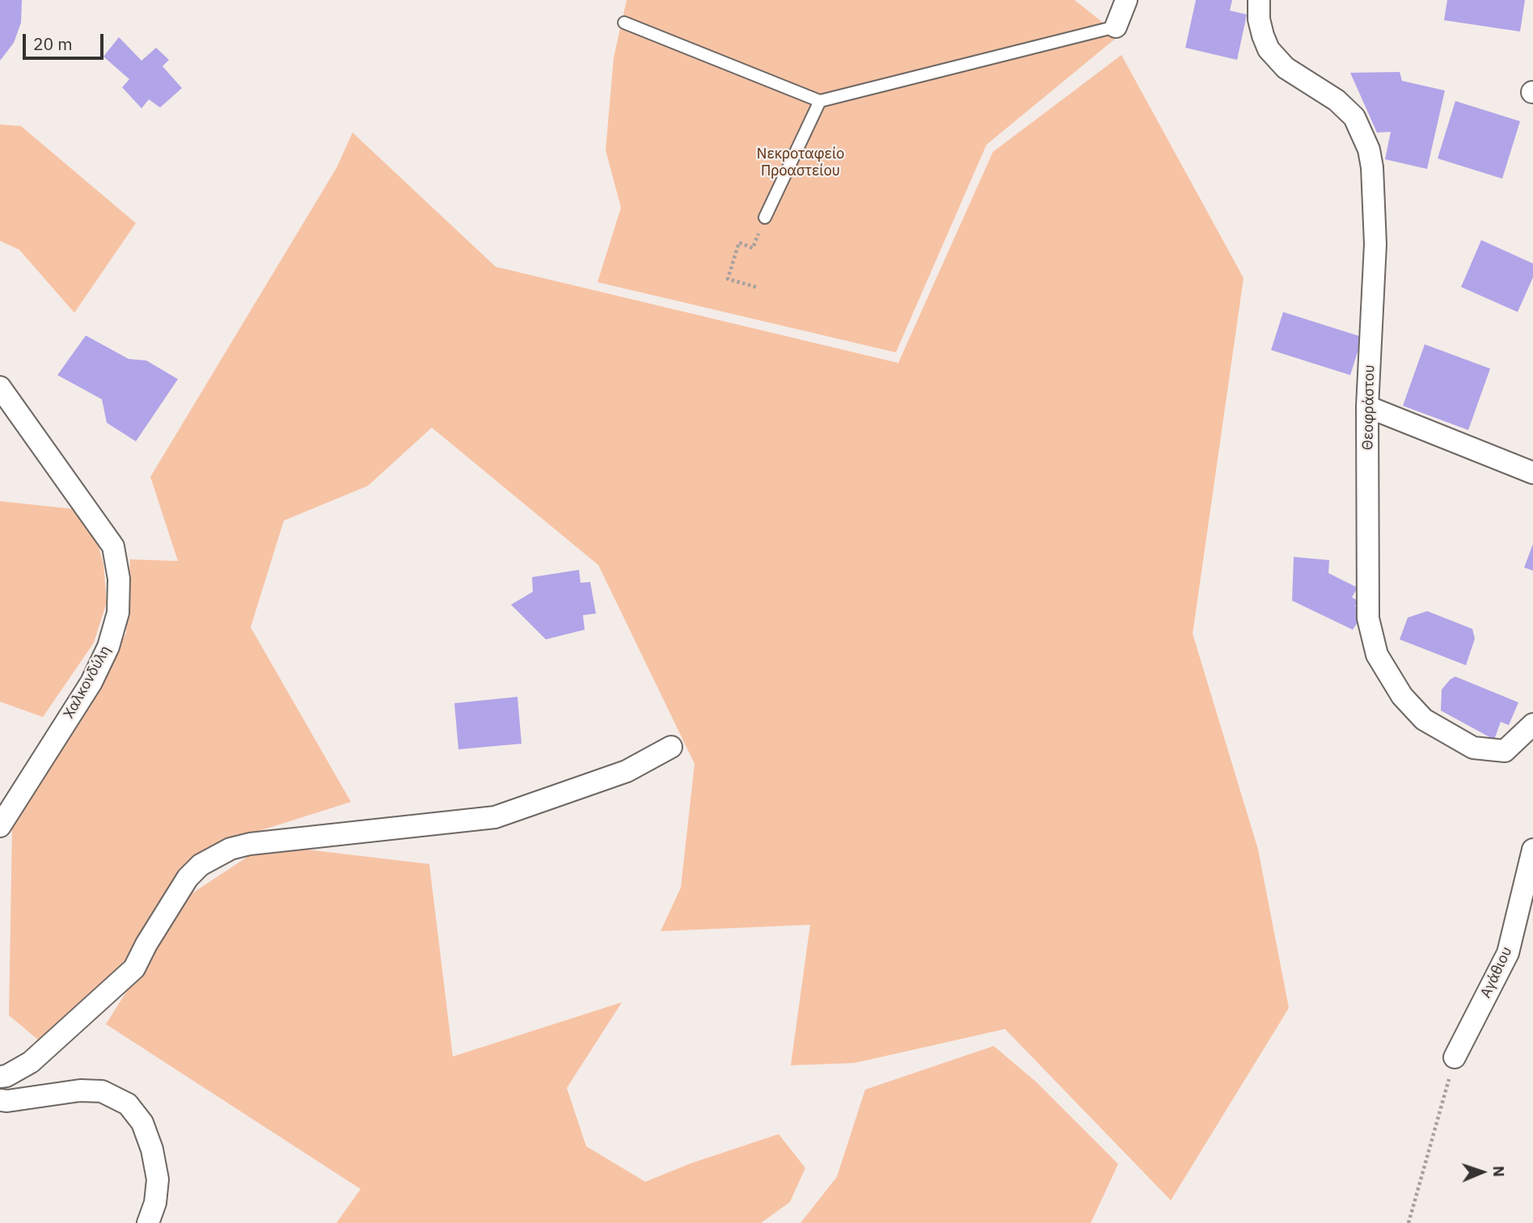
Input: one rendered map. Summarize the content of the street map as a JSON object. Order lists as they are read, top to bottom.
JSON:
{
  "streets": {
    "street": ["Θεοφράστου", "Χαλκονδύλη", "Αγάθιου"]
  },
  "parks": ["Νεκροταφείο Προαστείου"],
  "scale_bar": "20 m",
  "north": "right"
}
